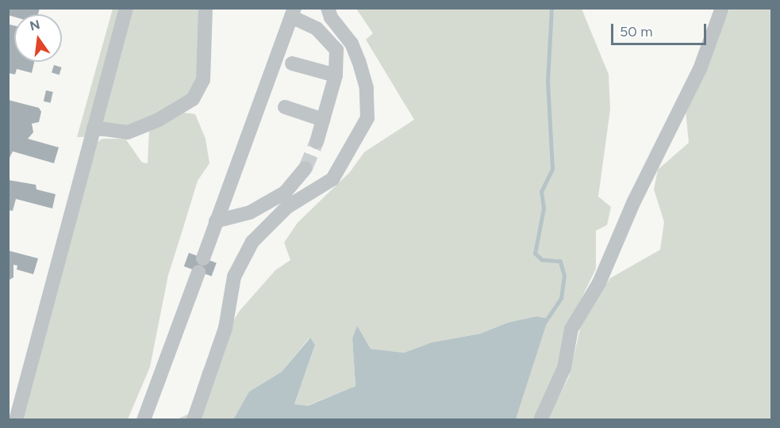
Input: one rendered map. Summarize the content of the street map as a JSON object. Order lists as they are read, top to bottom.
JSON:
{
  "scale_bar": "50 m",
  "north": "top"
}
